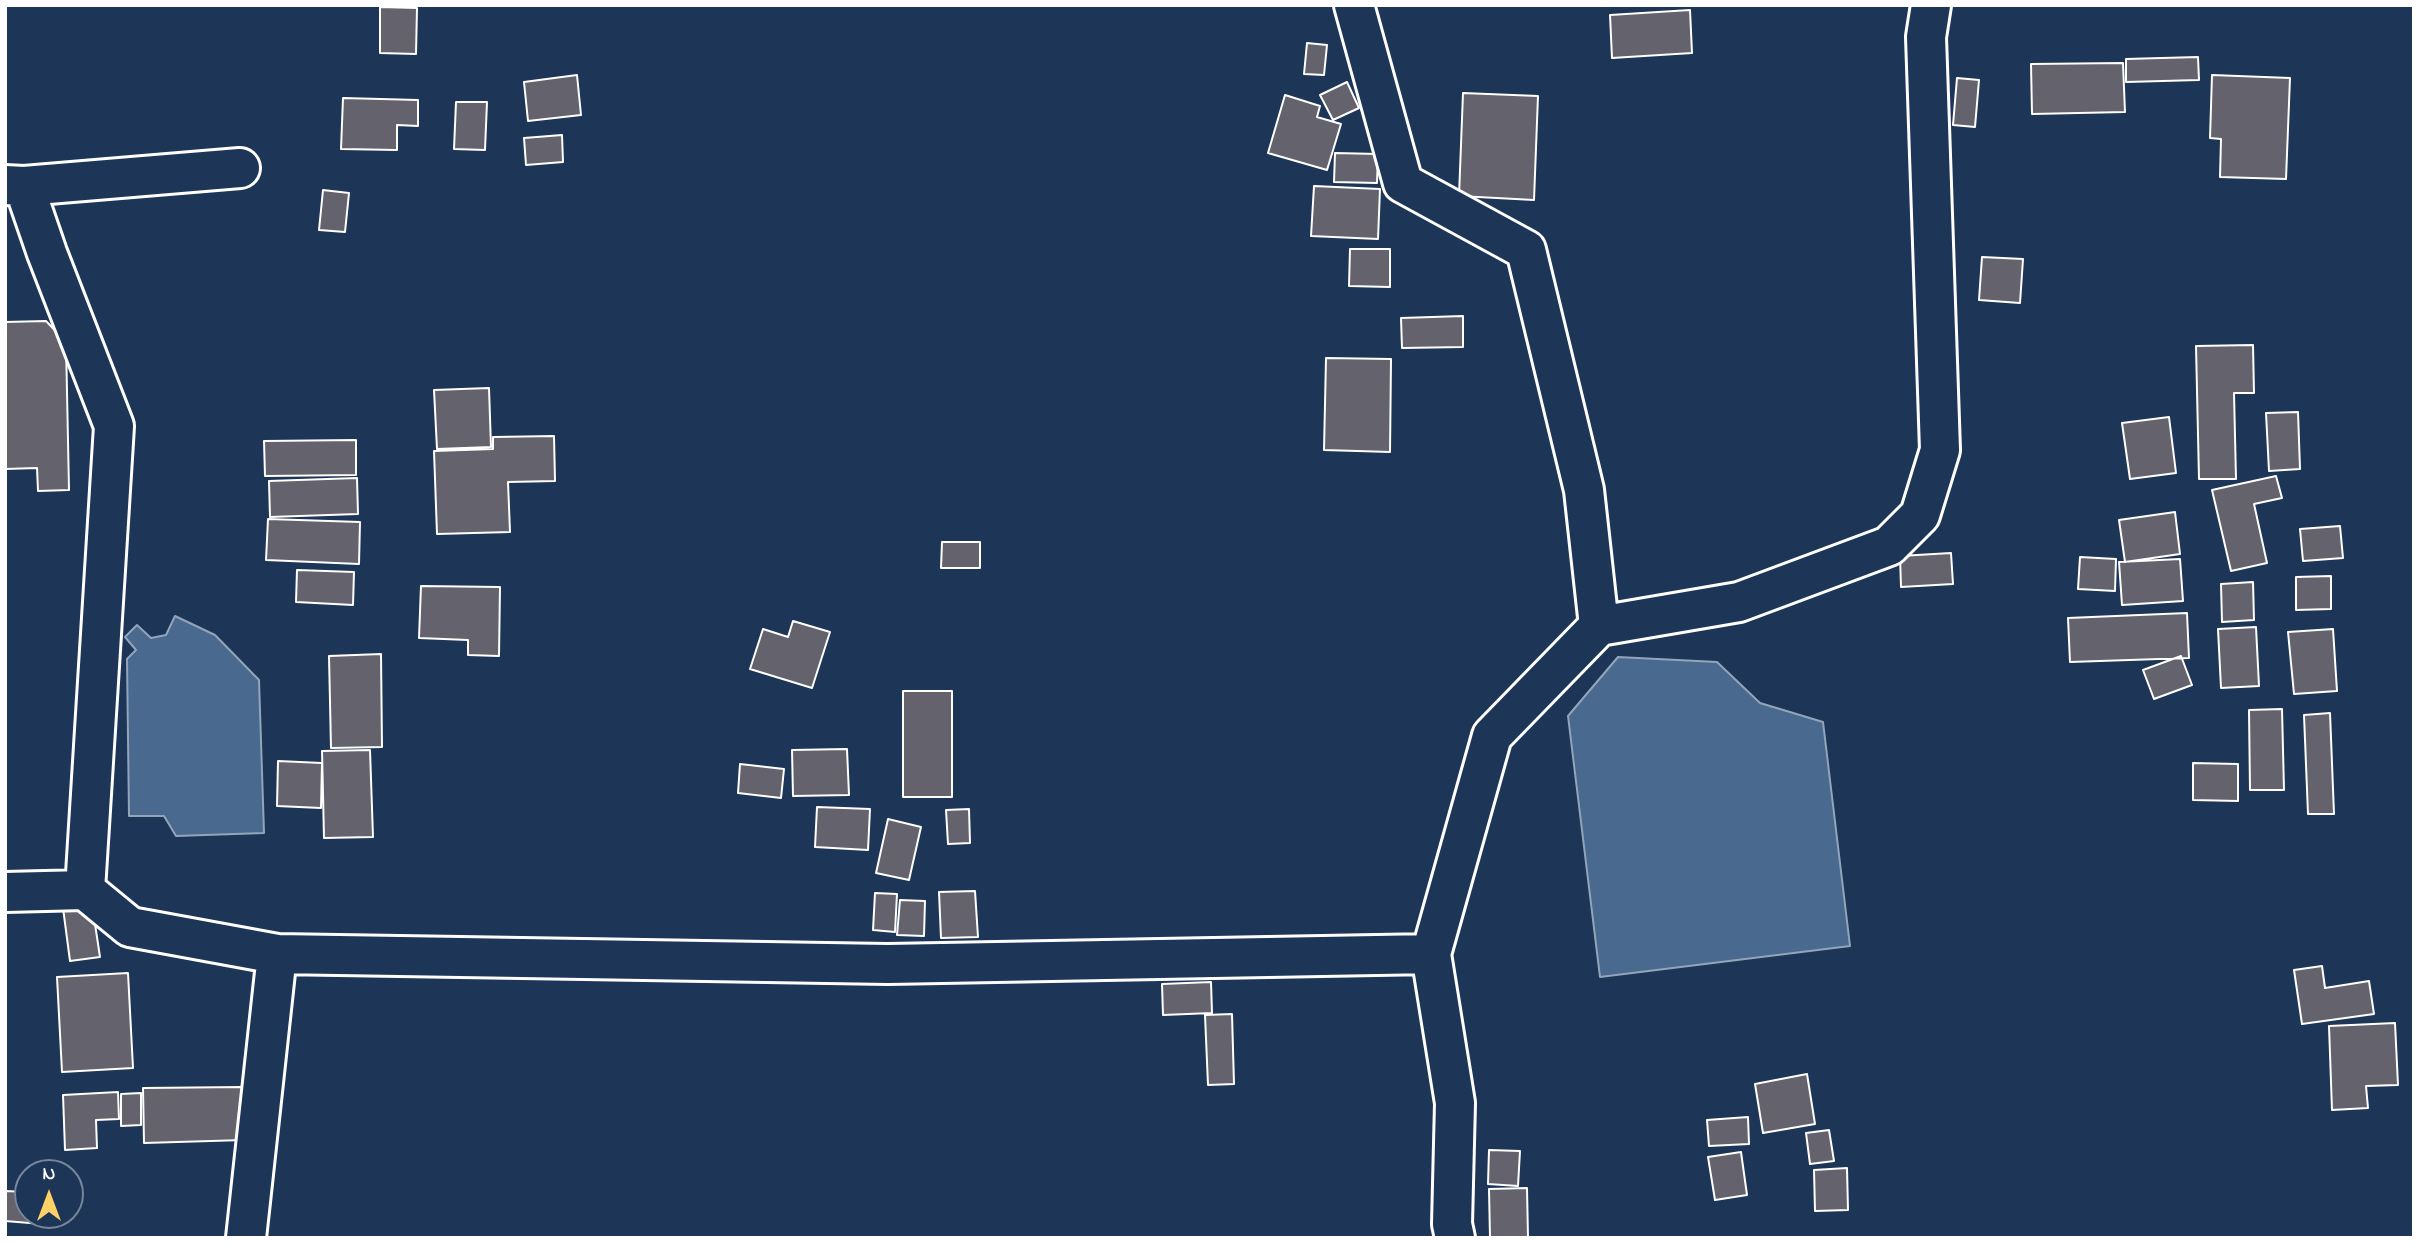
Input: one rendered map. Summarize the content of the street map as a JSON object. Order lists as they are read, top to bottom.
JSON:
{
  "north": "top"
}
